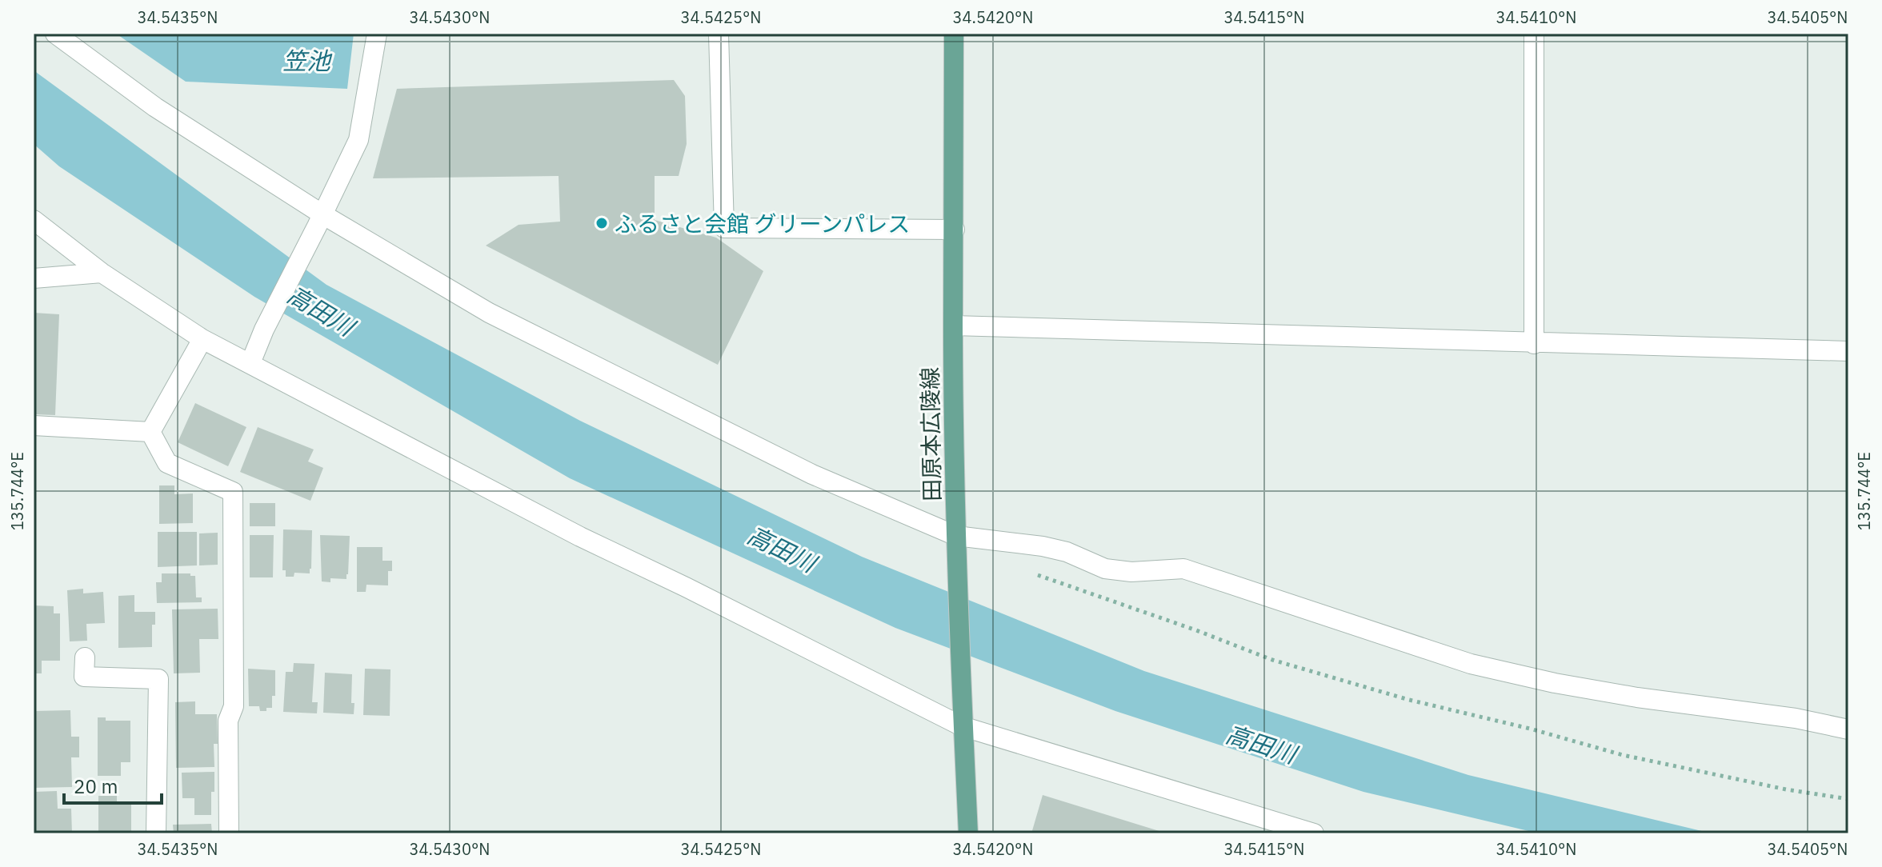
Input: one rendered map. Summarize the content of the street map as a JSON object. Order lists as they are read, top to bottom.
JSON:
{
  "streets": {
    "main road": ["田原本広陵線"]
  },
  "water": ["笠池", "高田川"],
  "places": ["ふるさと会館 グリーンパレス"],
  "scale_bar": "20 m",
  "coordinates": [
    "34.5435°N",
    "34.5430°N",
    "34.5425°N",
    "34.5420°N",
    "34.5415°N",
    "34.5410°N",
    "34.5405°N",
    "135.744°E"
  ]
}
